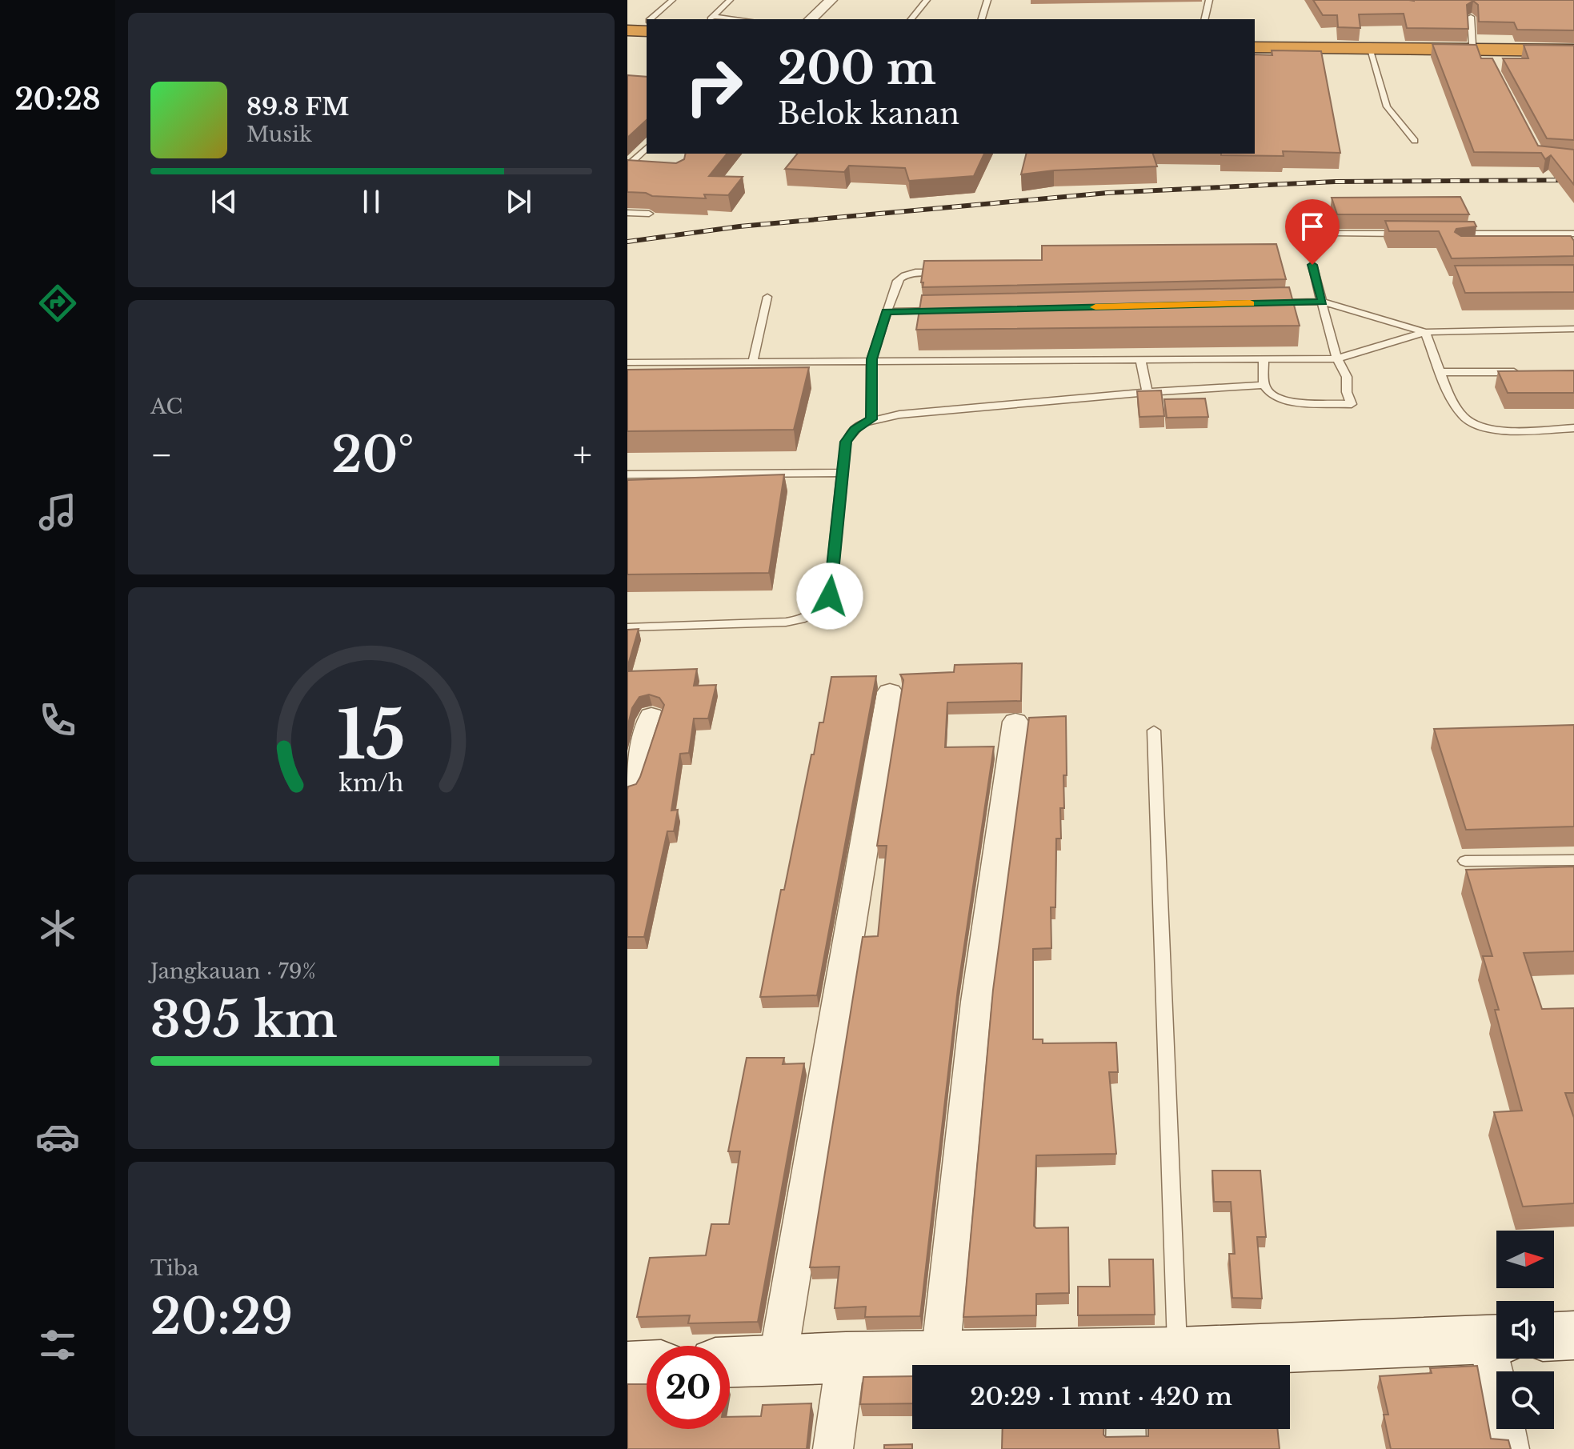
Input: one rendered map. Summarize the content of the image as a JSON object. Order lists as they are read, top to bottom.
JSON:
{
  "north": "right",
  "page": {
    "tabs": "20:28",
    "turn": ["200 m", "Belok kanan"],
    "song": ["89.8 FM", "Musik"],
    "tile": [
      "AC",
      ["Jangkauan · 79%", "395 km"],
      ["Tiba", "20:29"]
    ],
    "heat": ["−", "20°", "+"],
    "limit": "20",
    "trip": "20:29 · 1 mnt · 420 m",
    "gauge": ["15", "km/h"]
  }
}
